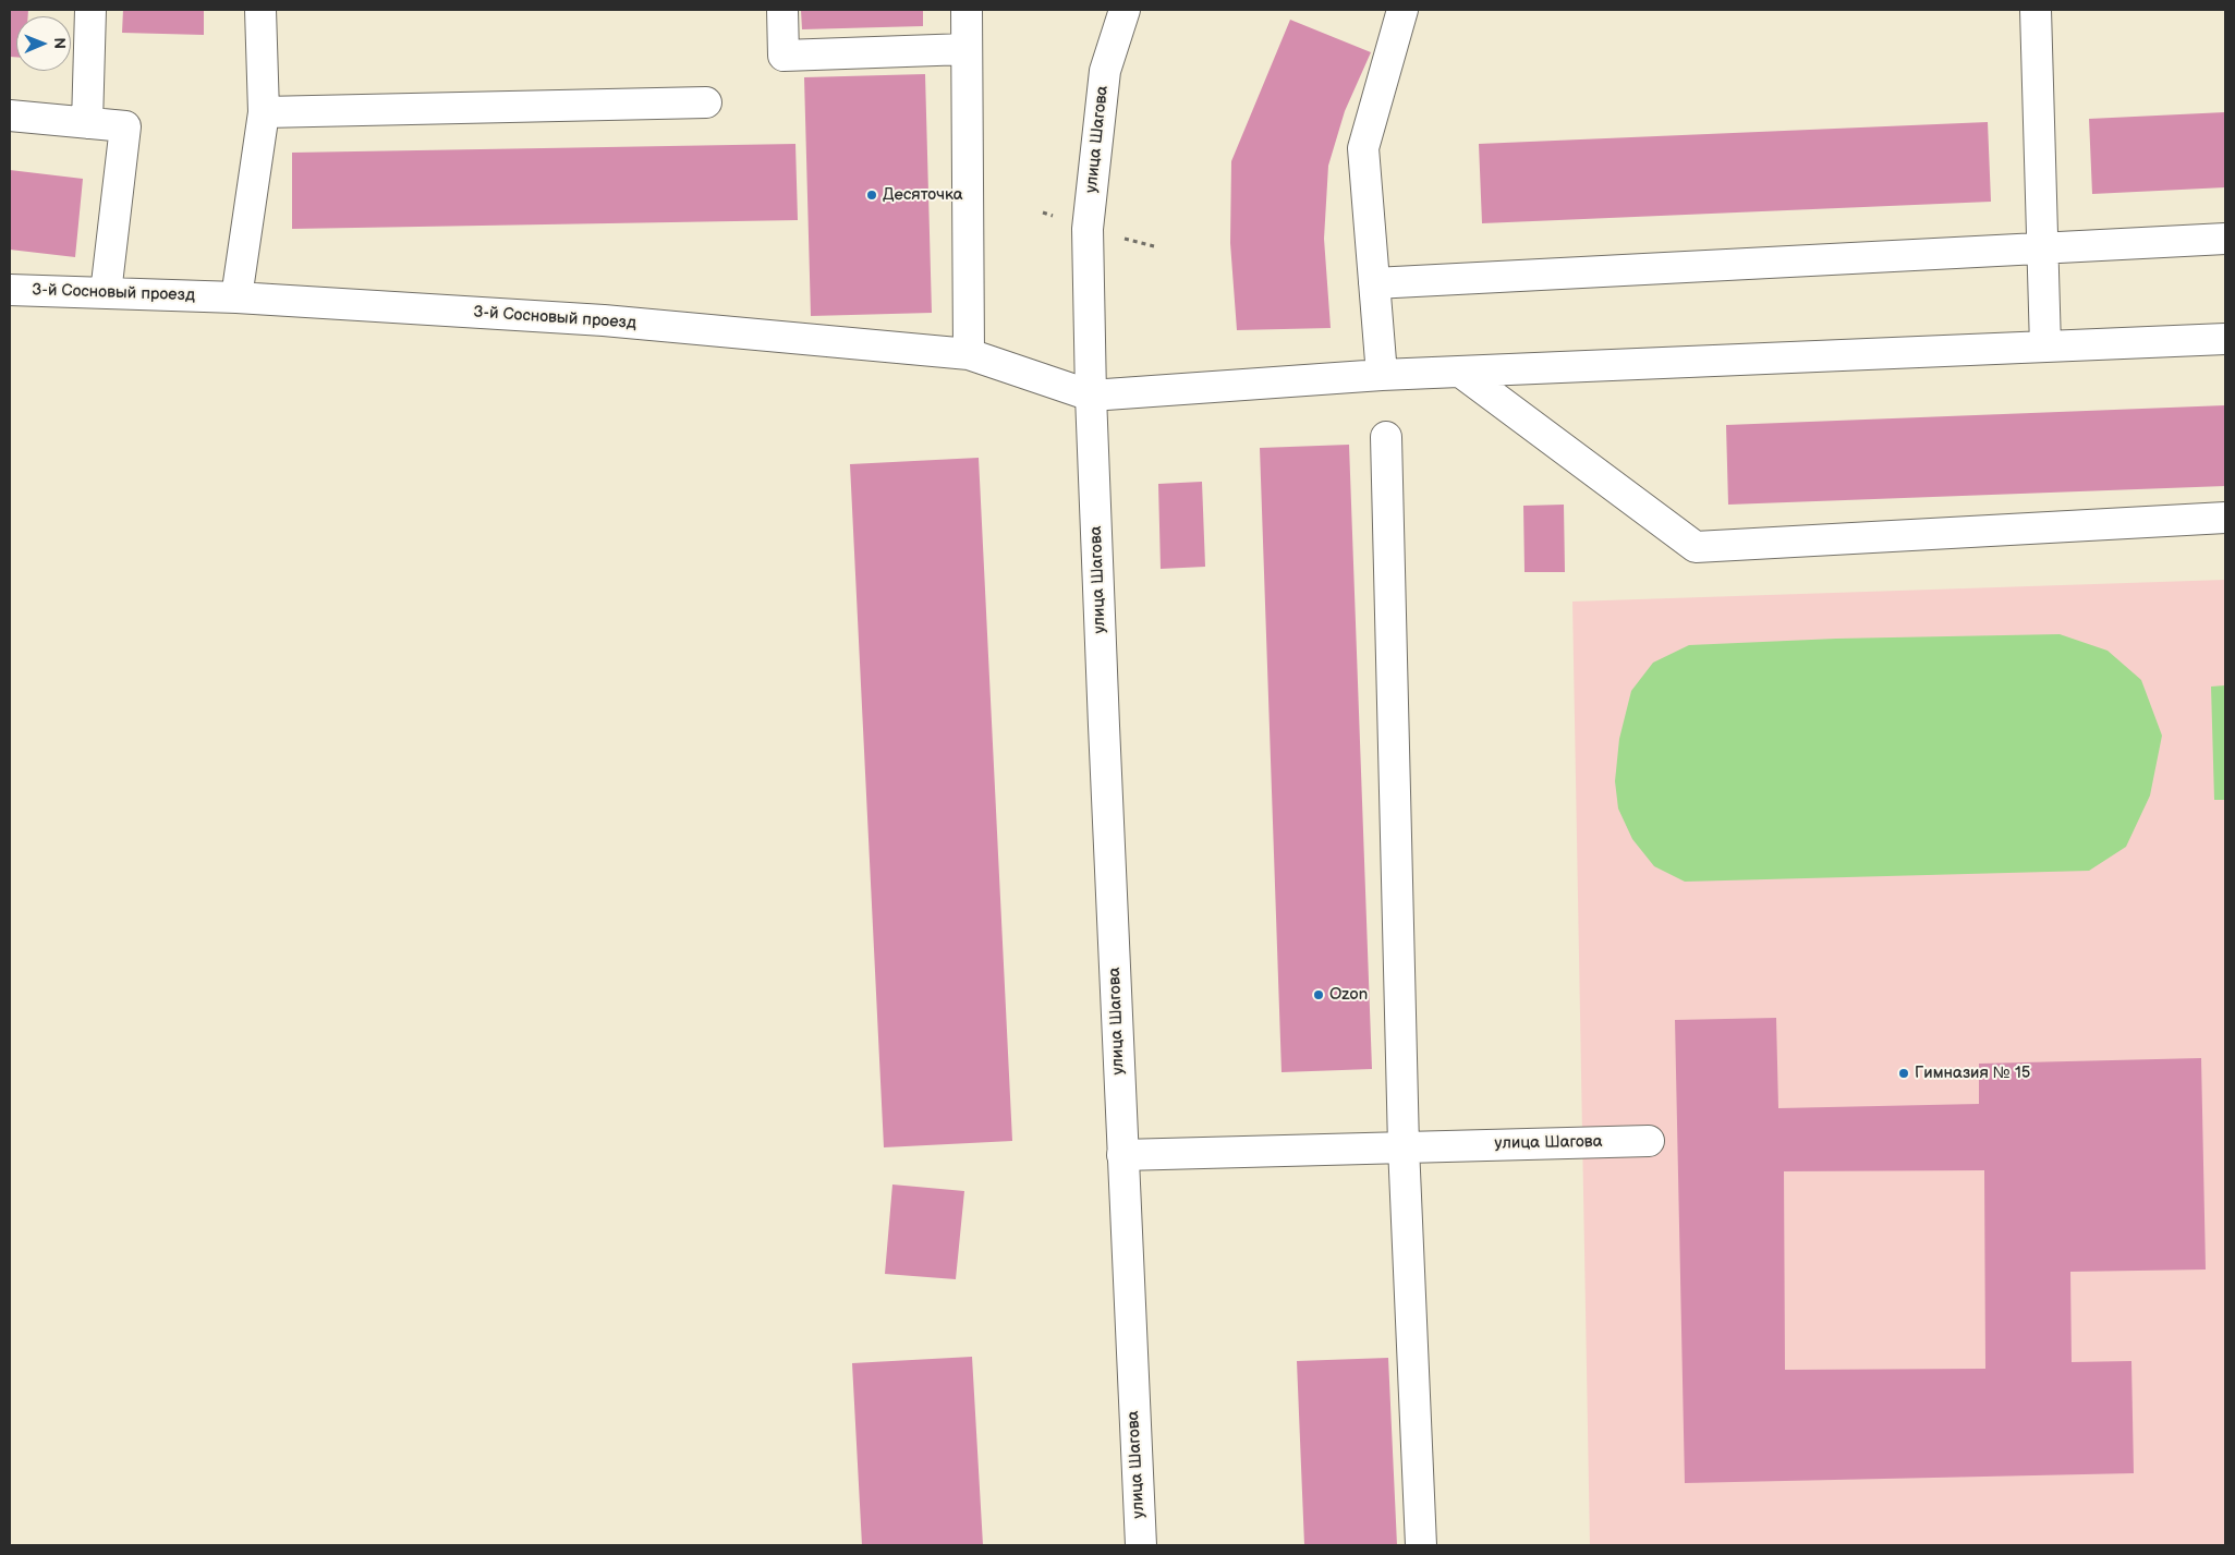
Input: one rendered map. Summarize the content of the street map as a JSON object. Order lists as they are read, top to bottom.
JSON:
{
  "streets": {
    "main road": ["улица Шагова", "3-й Сосновый проезд"]
  },
  "crossings": [
    ["улица Шагова", "3-й Сосновый проезд"]
  ],
  "places": ["Десяточка", "Ozon", "Гимназия № 15"],
  "north": "right"
}
